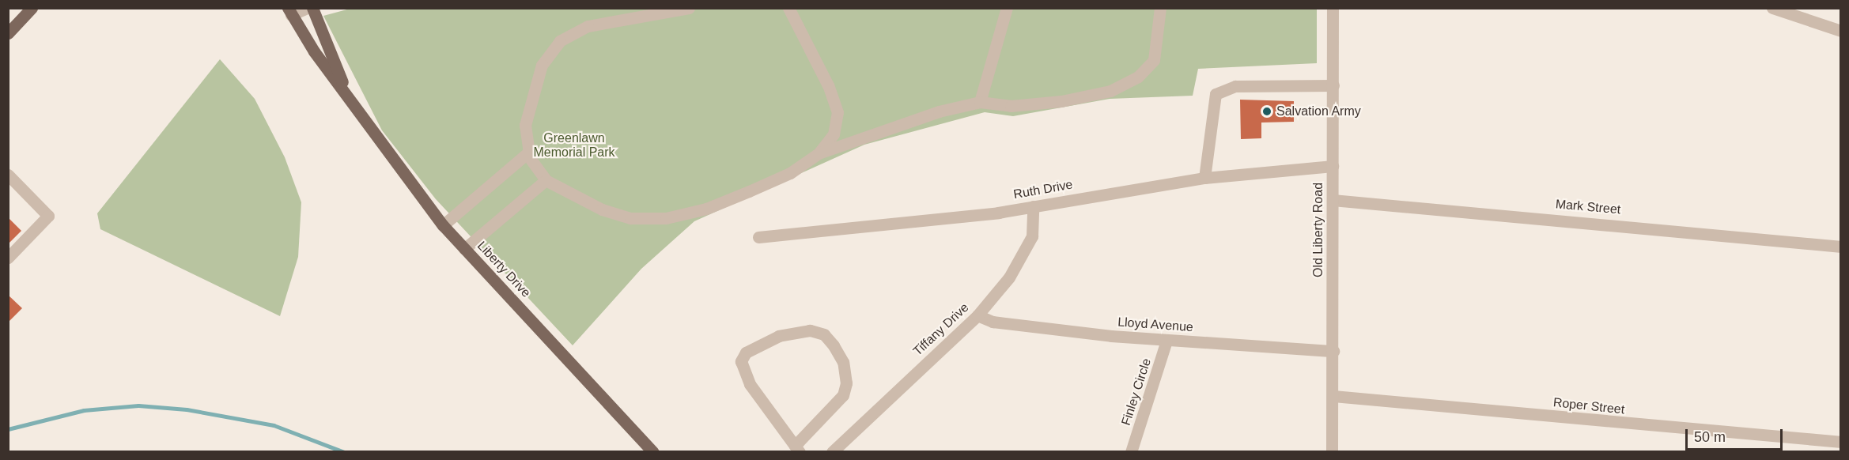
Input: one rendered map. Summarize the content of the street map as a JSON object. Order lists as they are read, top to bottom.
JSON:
{
  "streets": {
    "main road": ["Liberty Drive"],
    "street": [
      "Ruth Drive",
      "Mark Street",
      "Old Liberty Road",
      "Lloyd Avenue",
      "Tiffany Drive",
      "Finley Circle",
      "Roper Street"
    ]
  },
  "crossings": [
    ["Ruth Drive", "Old Liberty Road"],
    ["Ruth Drive", "Tiffany Drive"],
    ["Mark Street", "Old Liberty Road"],
    ["Old Liberty Road", "Lloyd Avenue"],
    ["Old Liberty Road", "Roper Street"],
    ["Lloyd Avenue", "Tiffany Drive"],
    ["Lloyd Avenue", "Finley Circle"]
  ],
  "parks": ["Greenlawn Memorial Park"],
  "places": ["Salvation Army"],
  "scale_bar": "50 m"
}
